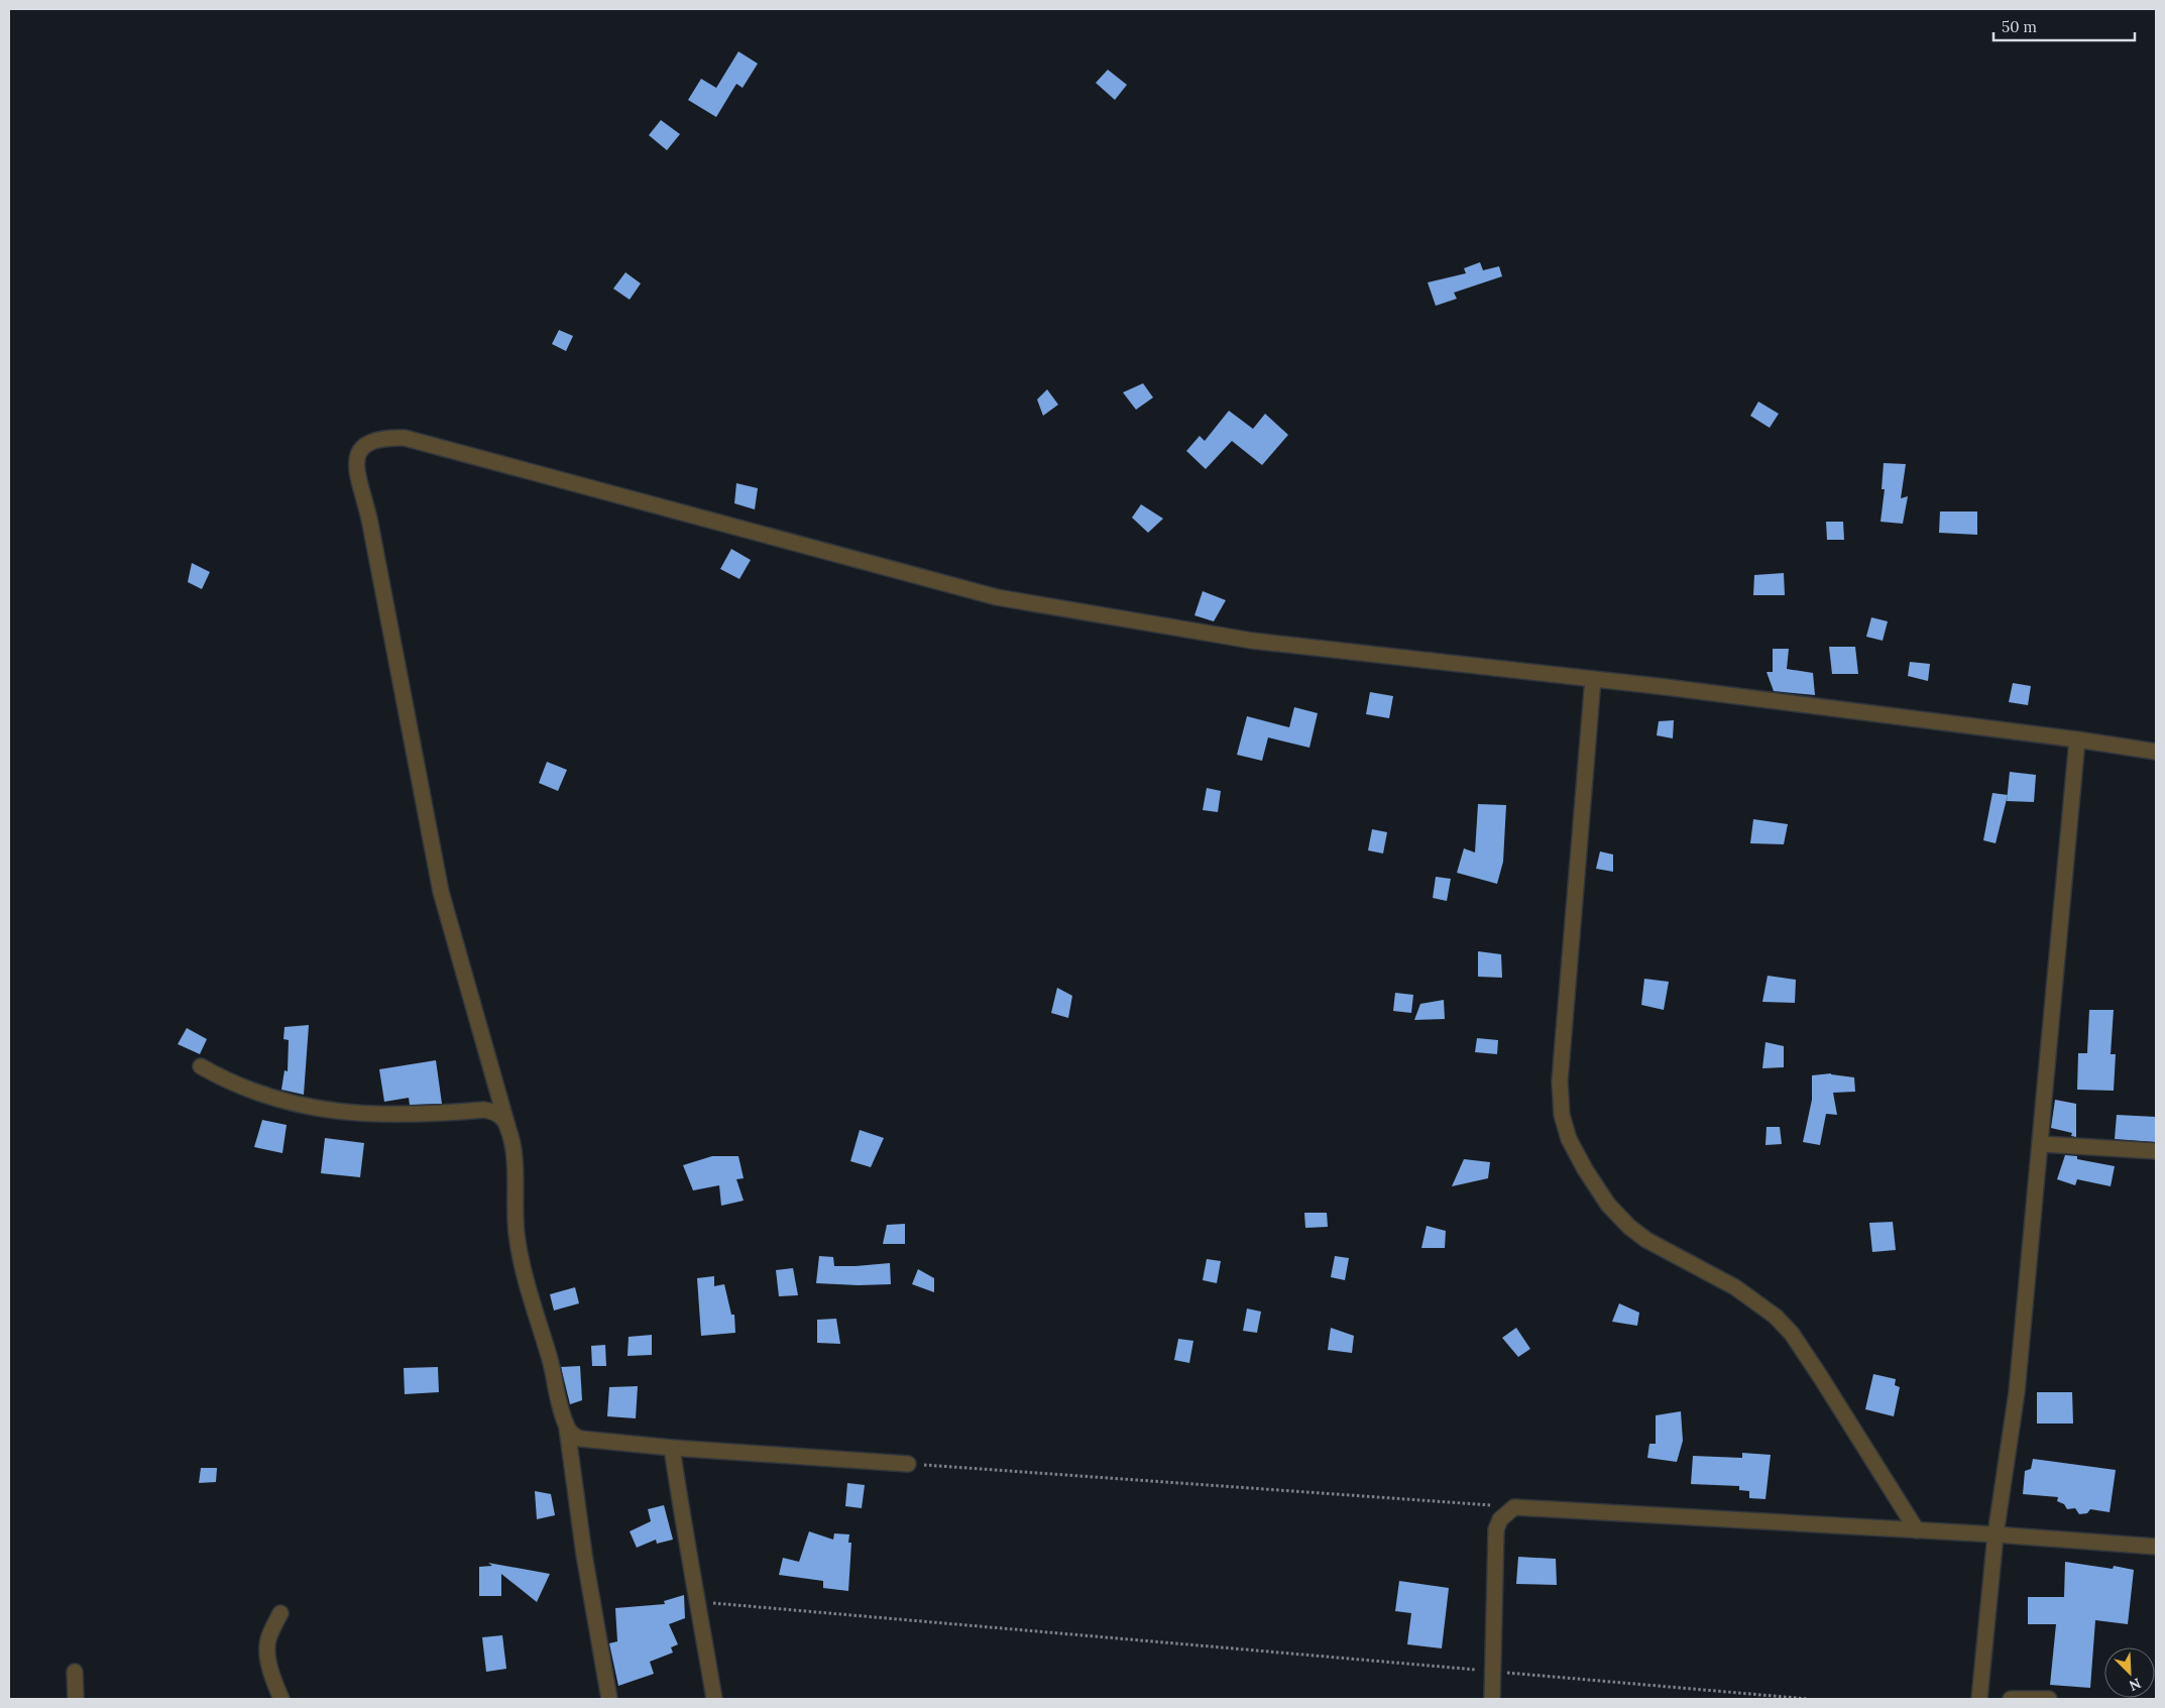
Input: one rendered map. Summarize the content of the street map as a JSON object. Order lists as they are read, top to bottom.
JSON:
{
  "scale_bar": "50 m",
  "north": "bottom right"
}
